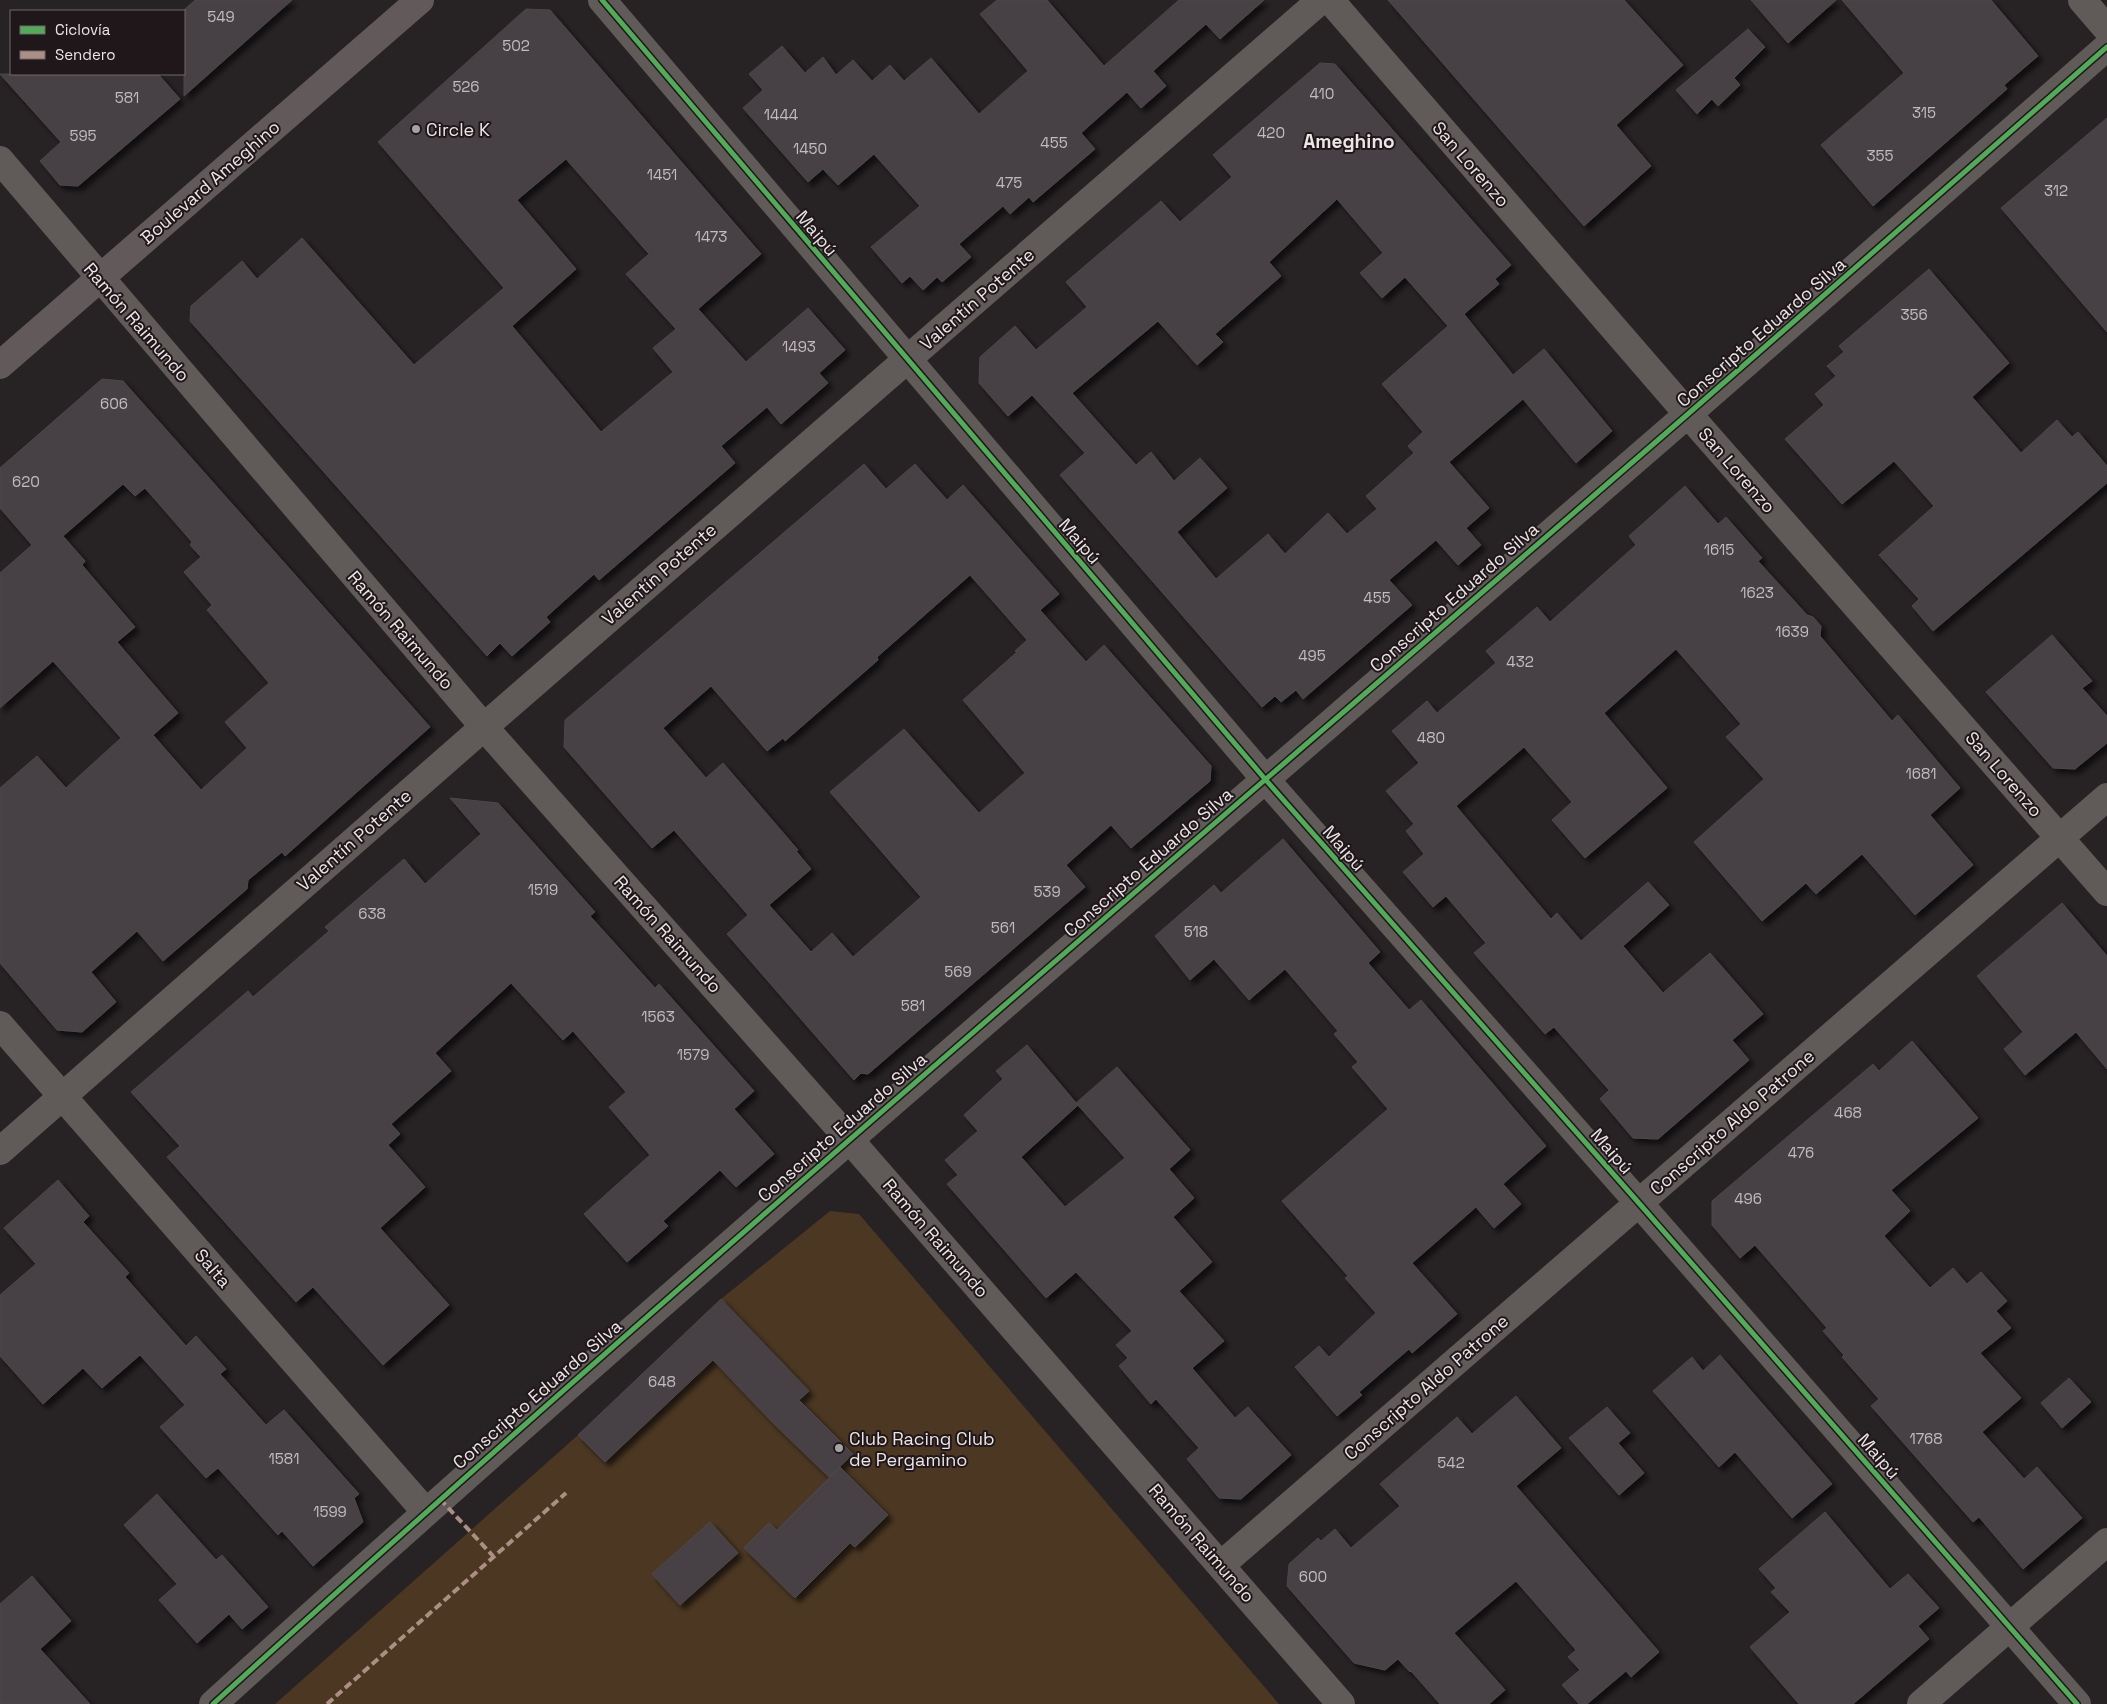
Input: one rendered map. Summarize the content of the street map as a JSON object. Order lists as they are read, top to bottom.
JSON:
{
  "streets": {
    "main road": ["Boulevard Ameghino"],
    "street": [
      "San Lorenzo",
      "Maipú",
      "Valentín Potente",
      "Ramón Raimundo",
      "Conscripto Eduardo Silva",
      "Conscripto Aldo Patrone",
      "Salta"
    ]
  },
  "crossings": [
    ["San Lorenzo", "Conscripto Eduardo Silva"],
    ["San Lorenzo", "Conscripto Aldo Patrone"],
    ["Boulevard Ameghino", "Ramón Raimundo"],
    ["Maipú", "Valentín Potente"],
    ["Maipú", "Conscripto Eduardo Silva"],
    ["Maipú", "Conscripto Aldo Patrone"],
    ["Valentín Potente", "Ramón Raimundo"],
    ["Valentín Potente", "Salta"],
    ["Ramón Raimundo", "Conscripto Eduardo Silva"],
    ["Ramón Raimundo", "Conscripto Aldo Patrone"],
    ["Conscripto Eduardo Silva", "Salta"]
  ],
  "districts": ["Ameghino"],
  "places": ["Circle K", "Club Racing Club de Pergamino"],
  "house_numbers": [
    "549",
    "502",
    "526",
    "410",
    "581",
    "315",
    "1444",
    "420",
    "595",
    "455",
    "1450",
    "355",
    "1451",
    "475",
    "312",
    "1473",
    "356",
    "1493",
    "606",
    "620",
    "1615",
    "1623",
    "455",
    "1639",
    "495",
    "432",
    "480",
    "1681",
    "1519",
    "539",
    "638",
    "561",
    "518",
    "569",
    "581",
    "1563",
    "1579",
    "468",
    "476",
    "496",
    "648",
    "1768",
    "1581",
    "542",
    "1599",
    "600"
  ],
  "legend": ["Ciclovía", "Sendero"]
}
